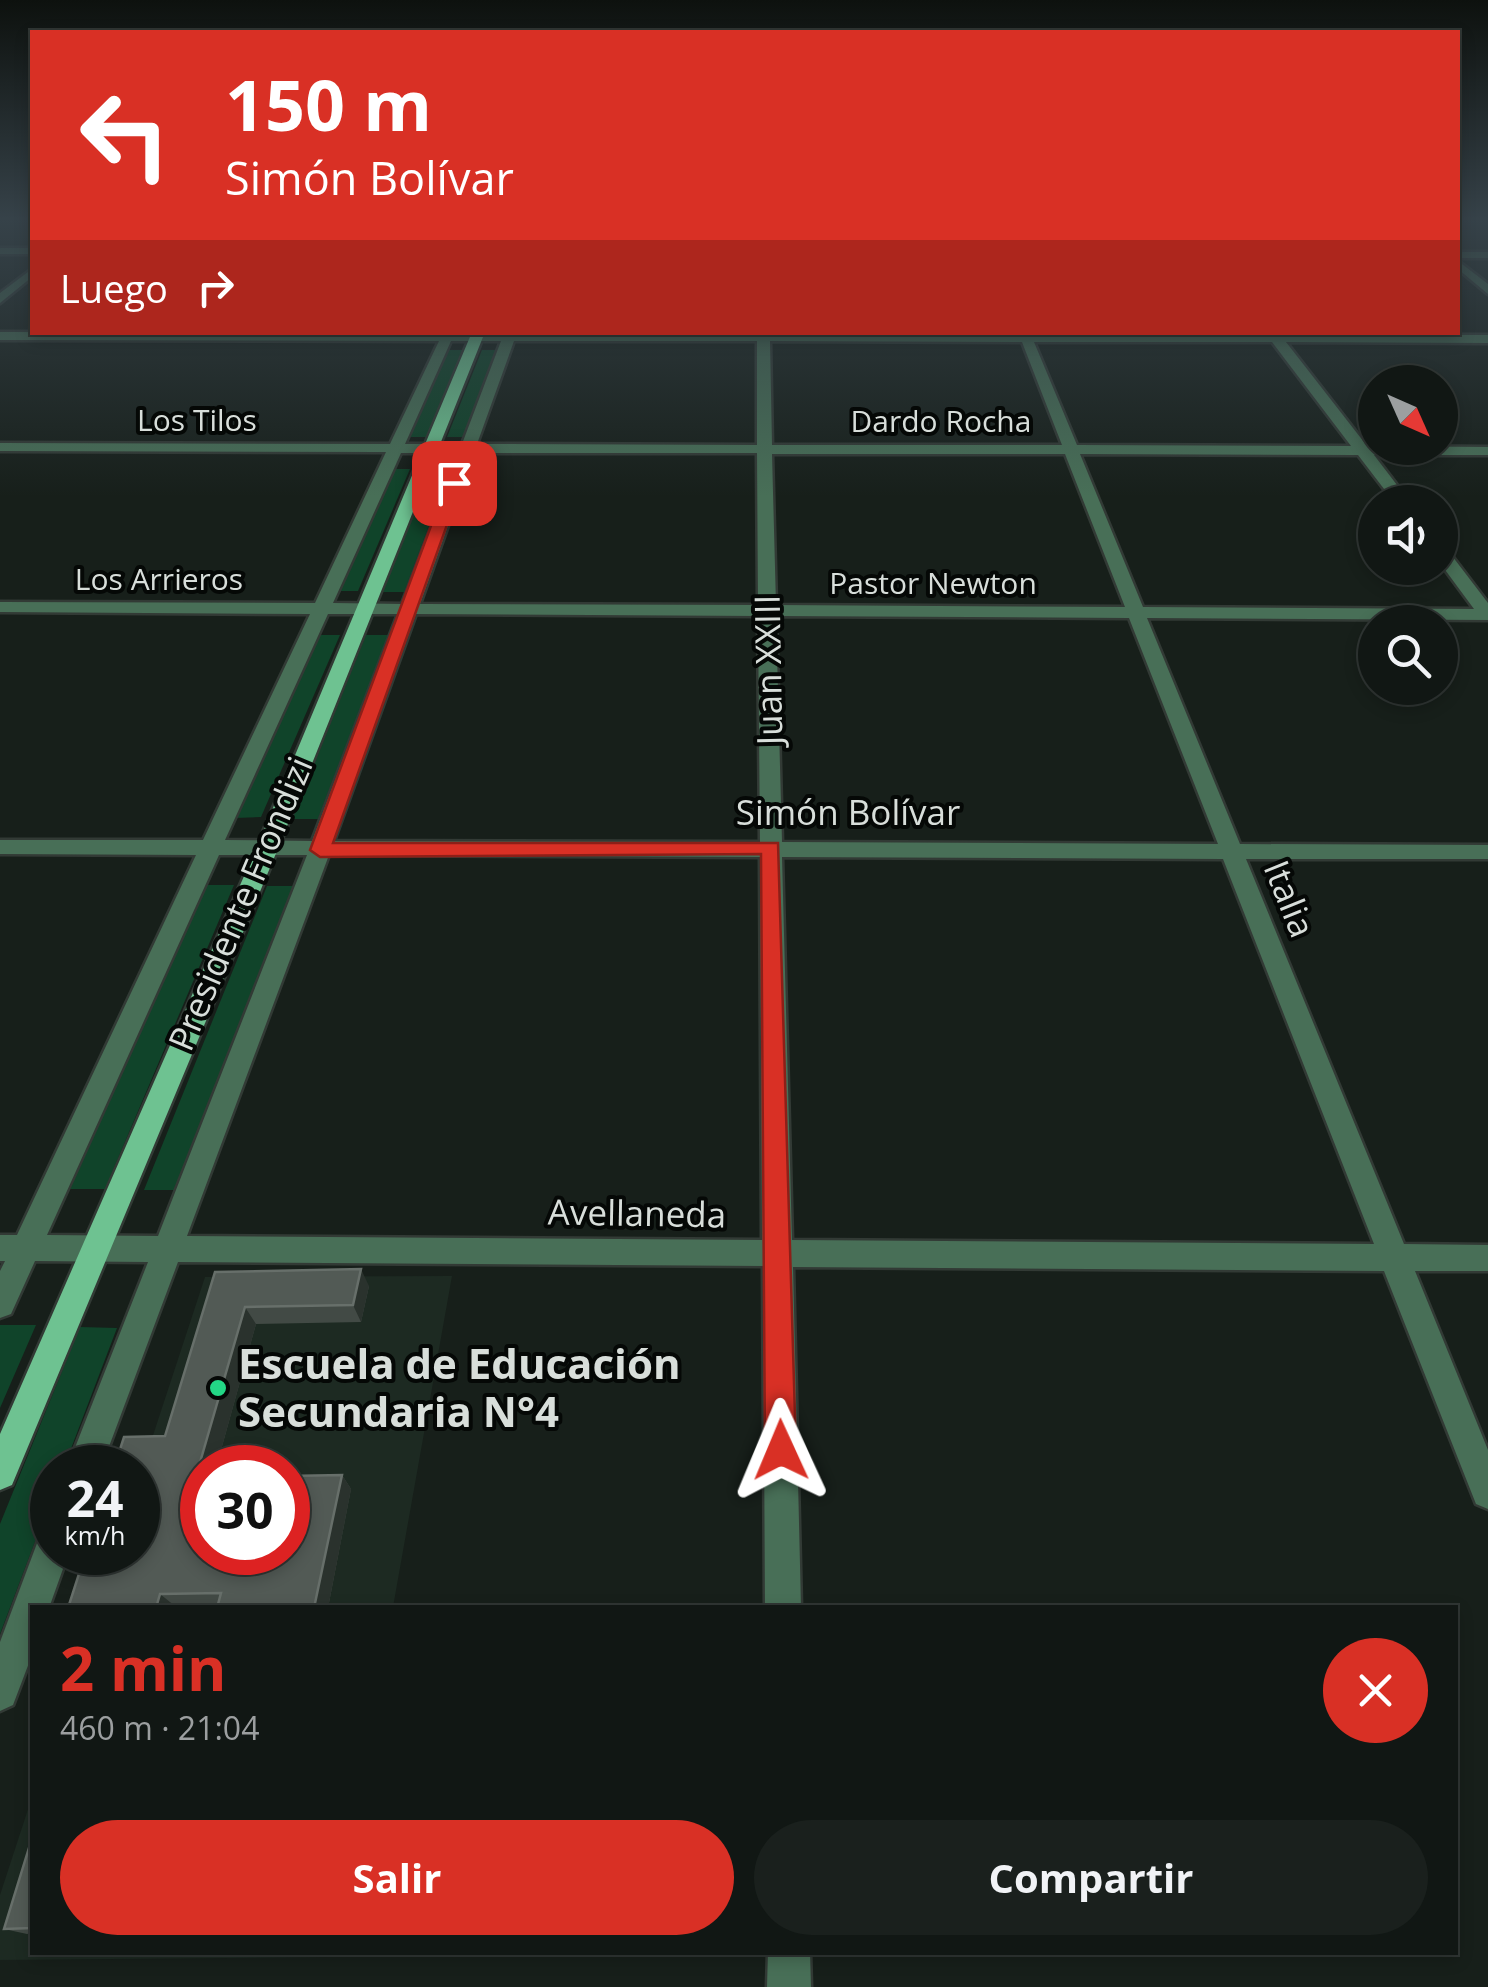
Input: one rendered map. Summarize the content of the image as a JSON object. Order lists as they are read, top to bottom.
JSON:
{
  "streets": {
    "main road": ["Presidente Frondizi"],
    "street": [
      "Los Tilos",
      "Dardo Rocha",
      "Los Arrieros",
      "Pastor Newton",
      "Juan XXIII",
      "Simón Bolívar",
      "Italia",
      "Avellaneda"
    ]
  },
  "crossings": [
    ["Los Tilos", "Dardo Rocha"],
    ["Los Tilos", "Presidente Frondizi"],
    ["Dardo Rocha", "Juan XXIII"],
    ["Dardo Rocha", "Italia"],
    ["Dardo Rocha", "Presidente Frondizi"],
    ["Los Arrieros", "Pastor Newton"],
    ["Los Arrieros", "Presidente Frondizi"],
    ["Pastor Newton", "Juan XXIII"],
    ["Pastor Newton", "Italia"],
    ["Pastor Newton", "Presidente Frondizi"],
    ["Juan XXIII", "Simón Bolívar"],
    ["Juan XXIII", "Avellaneda"],
    ["Simón Bolívar", "Italia"],
    ["Simón Bolívar", "Presidente Frondizi"],
    ["Italia", "Avellaneda"],
    ["Presidente Frondizi", "Avellaneda"]
  ],
  "places": ["Escuela de Educación Secundaria N°4"],
  "north": "bottom right",
  "page": {
    "turn": ["150 m", "Simón Bolívar"],
    "then": "Luego",
    "speed": "24 km/h",
    "limit": "30",
    "heading": ["2 min", "460 m · 21:04"],
    "buttons": ["Salir", "Compartir"]
  }
}
